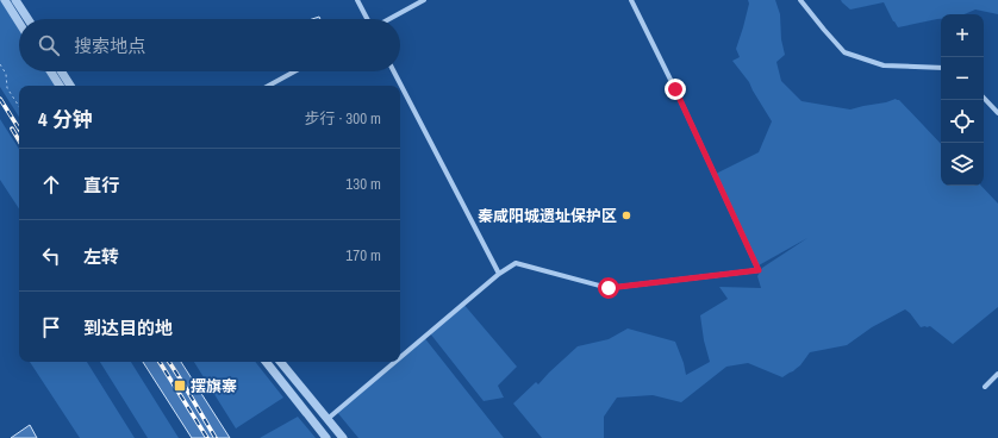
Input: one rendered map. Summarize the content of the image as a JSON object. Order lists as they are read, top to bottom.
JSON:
{
  "places": {
    "other": ["秦咸阳城遗址保护区"],
    "transit": ["摆旗寨"]
  },
  "page": {
    "map_buttons": ["+", "−"],
    "search": "搜索地点",
    "heading": ["4 分钟", "步行 · 300 m"],
    "list": [
      ["直行", "130 m"],
      ["左转", "170 m"],
      "到达目的地"
    ]
  }
}
